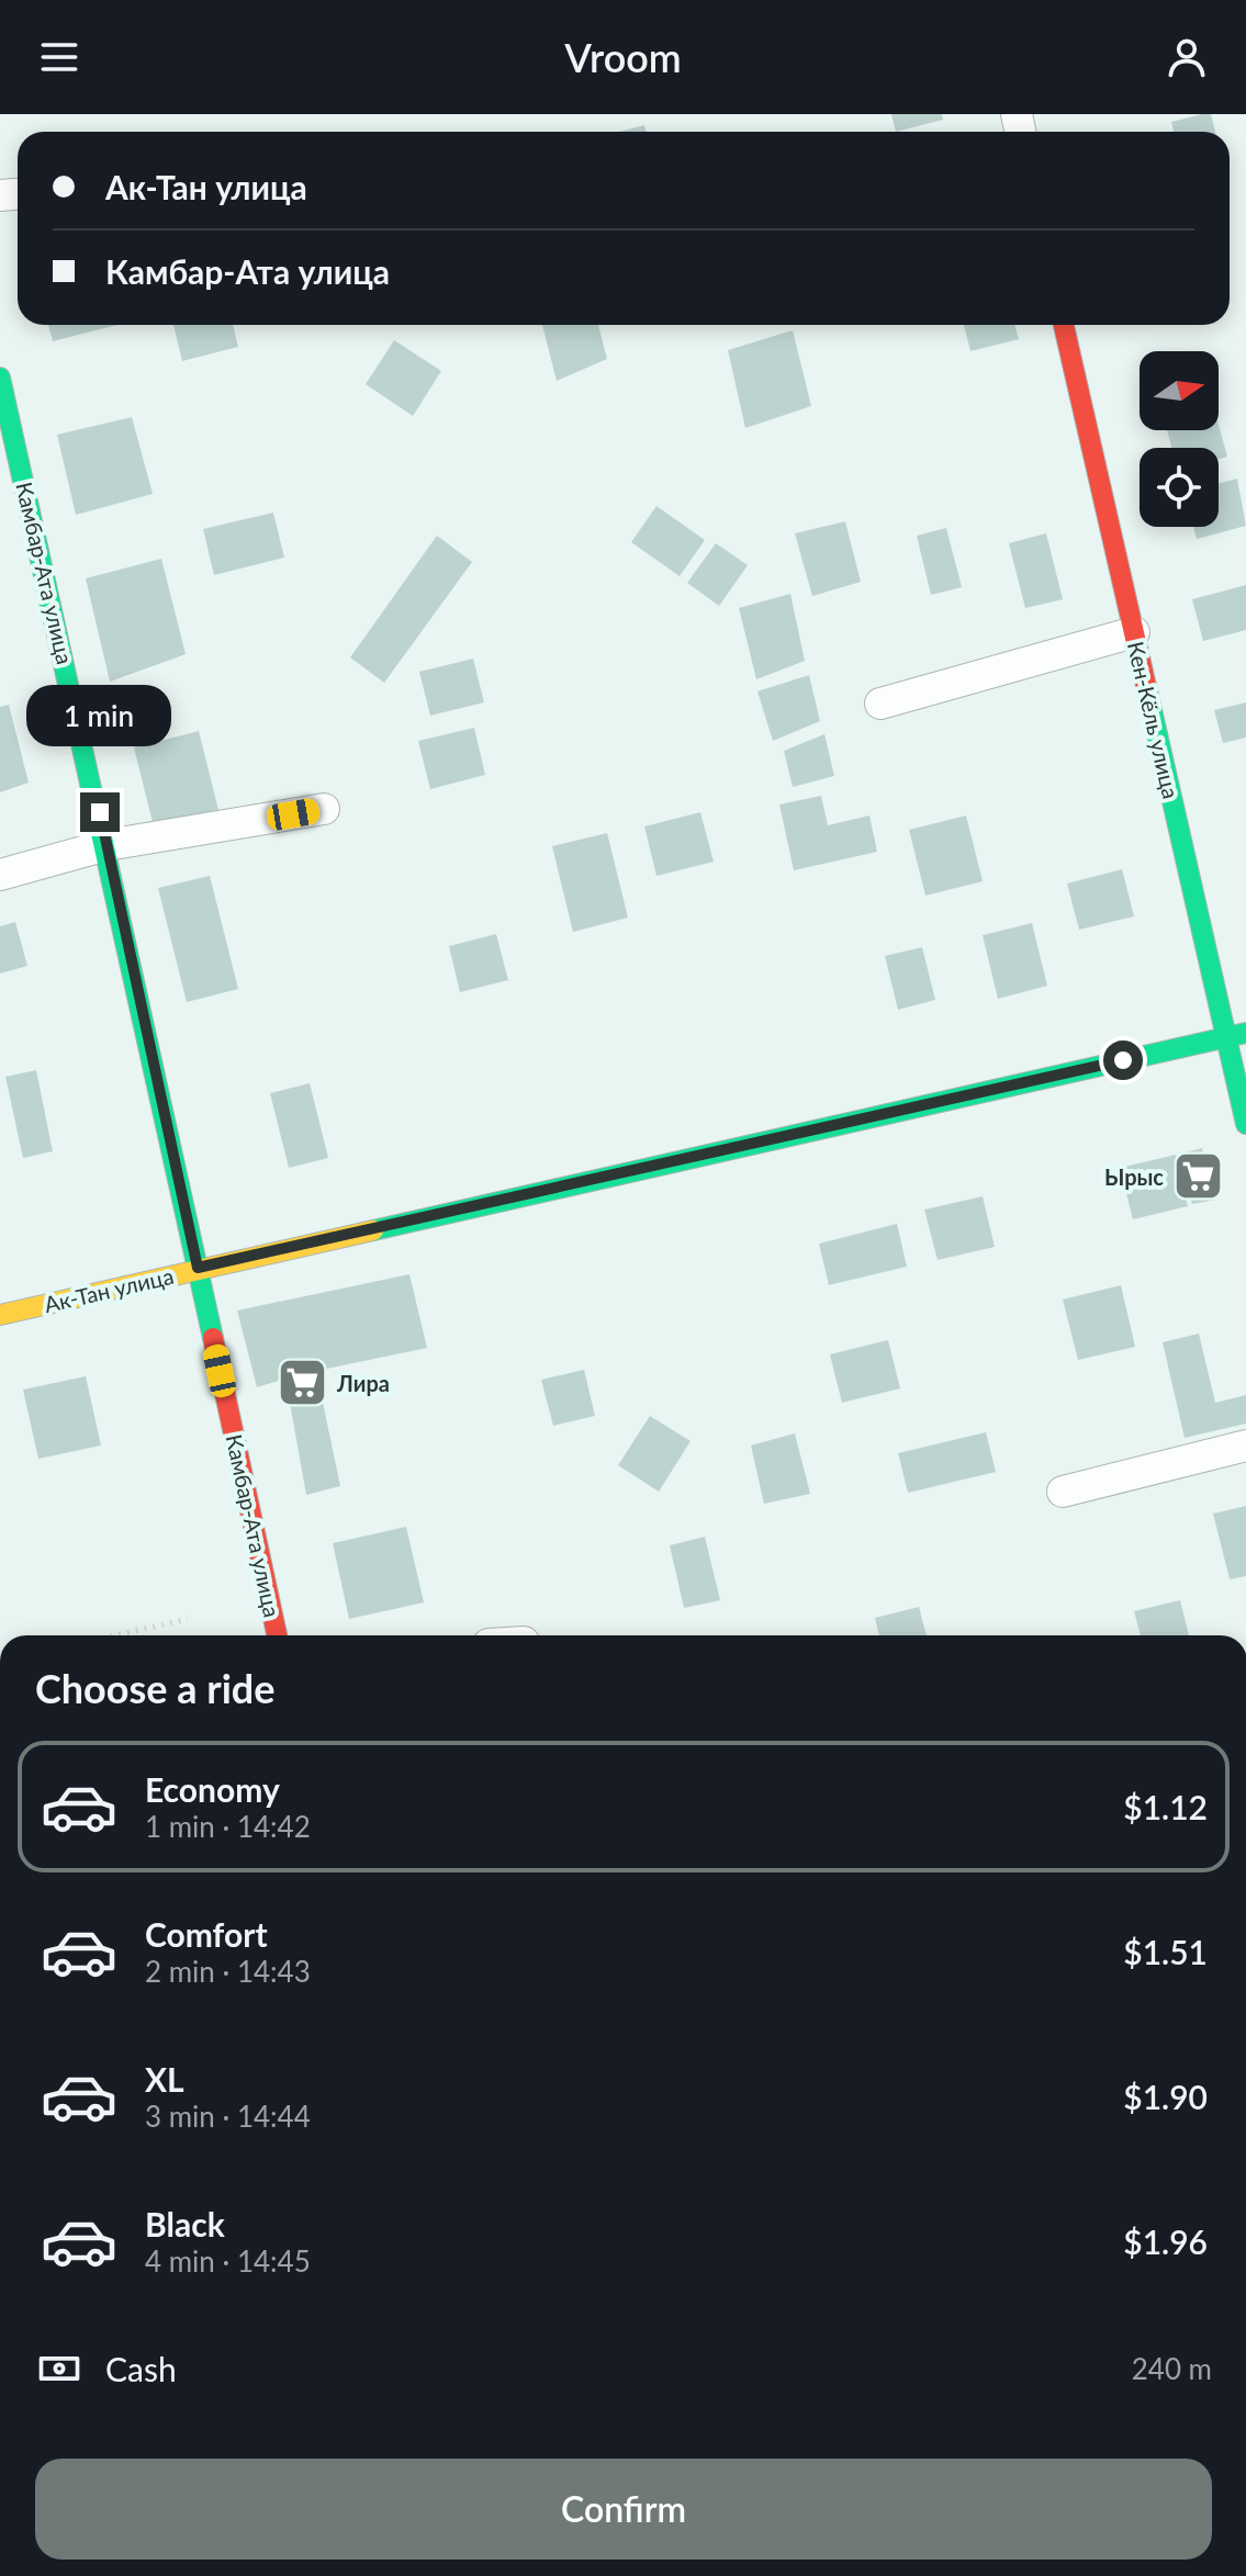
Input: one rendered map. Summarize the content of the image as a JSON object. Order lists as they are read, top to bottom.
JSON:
{
  "streets": {
    "street": ["Камбар-Ата улица", "Кен-Кёль улица", "Ак-Тан улица"]
  },
  "crossings": [
    ["Камбар-Ата улица", "Ак-Тан улица"],
    ["Кен-Кёль улица", "Ак-Тан улица"]
  ],
  "places": {
    "supermarket": ["Ырыс", "Лира"]
  },
  "north": "right",
  "page": {
    "header": "Vroom",
    "banner": ["Ак-Тан улица", "Камбар-Ата улица"],
    "bubble": "1 min",
    "heading": "Choose a ride",
    "list": [
      {
        "name": "Economy",
        "note": "1 min · 14:42",
        "value": "$1.12"
      },
      {
        "name": "Comfort",
        "note": "2 min · 14:43",
        "value": "$1.51"
      },
      {
        "name": "XL",
        "note": "3 min · 14:44",
        "value": "$1.90"
      },
      {
        "name": "Black",
        "note": "4 min · 14:45",
        "value": "$1.96"
      }
    ],
    "pay": ["Cash", "240 m"],
    "buttons": "Confirm"
  }
}
